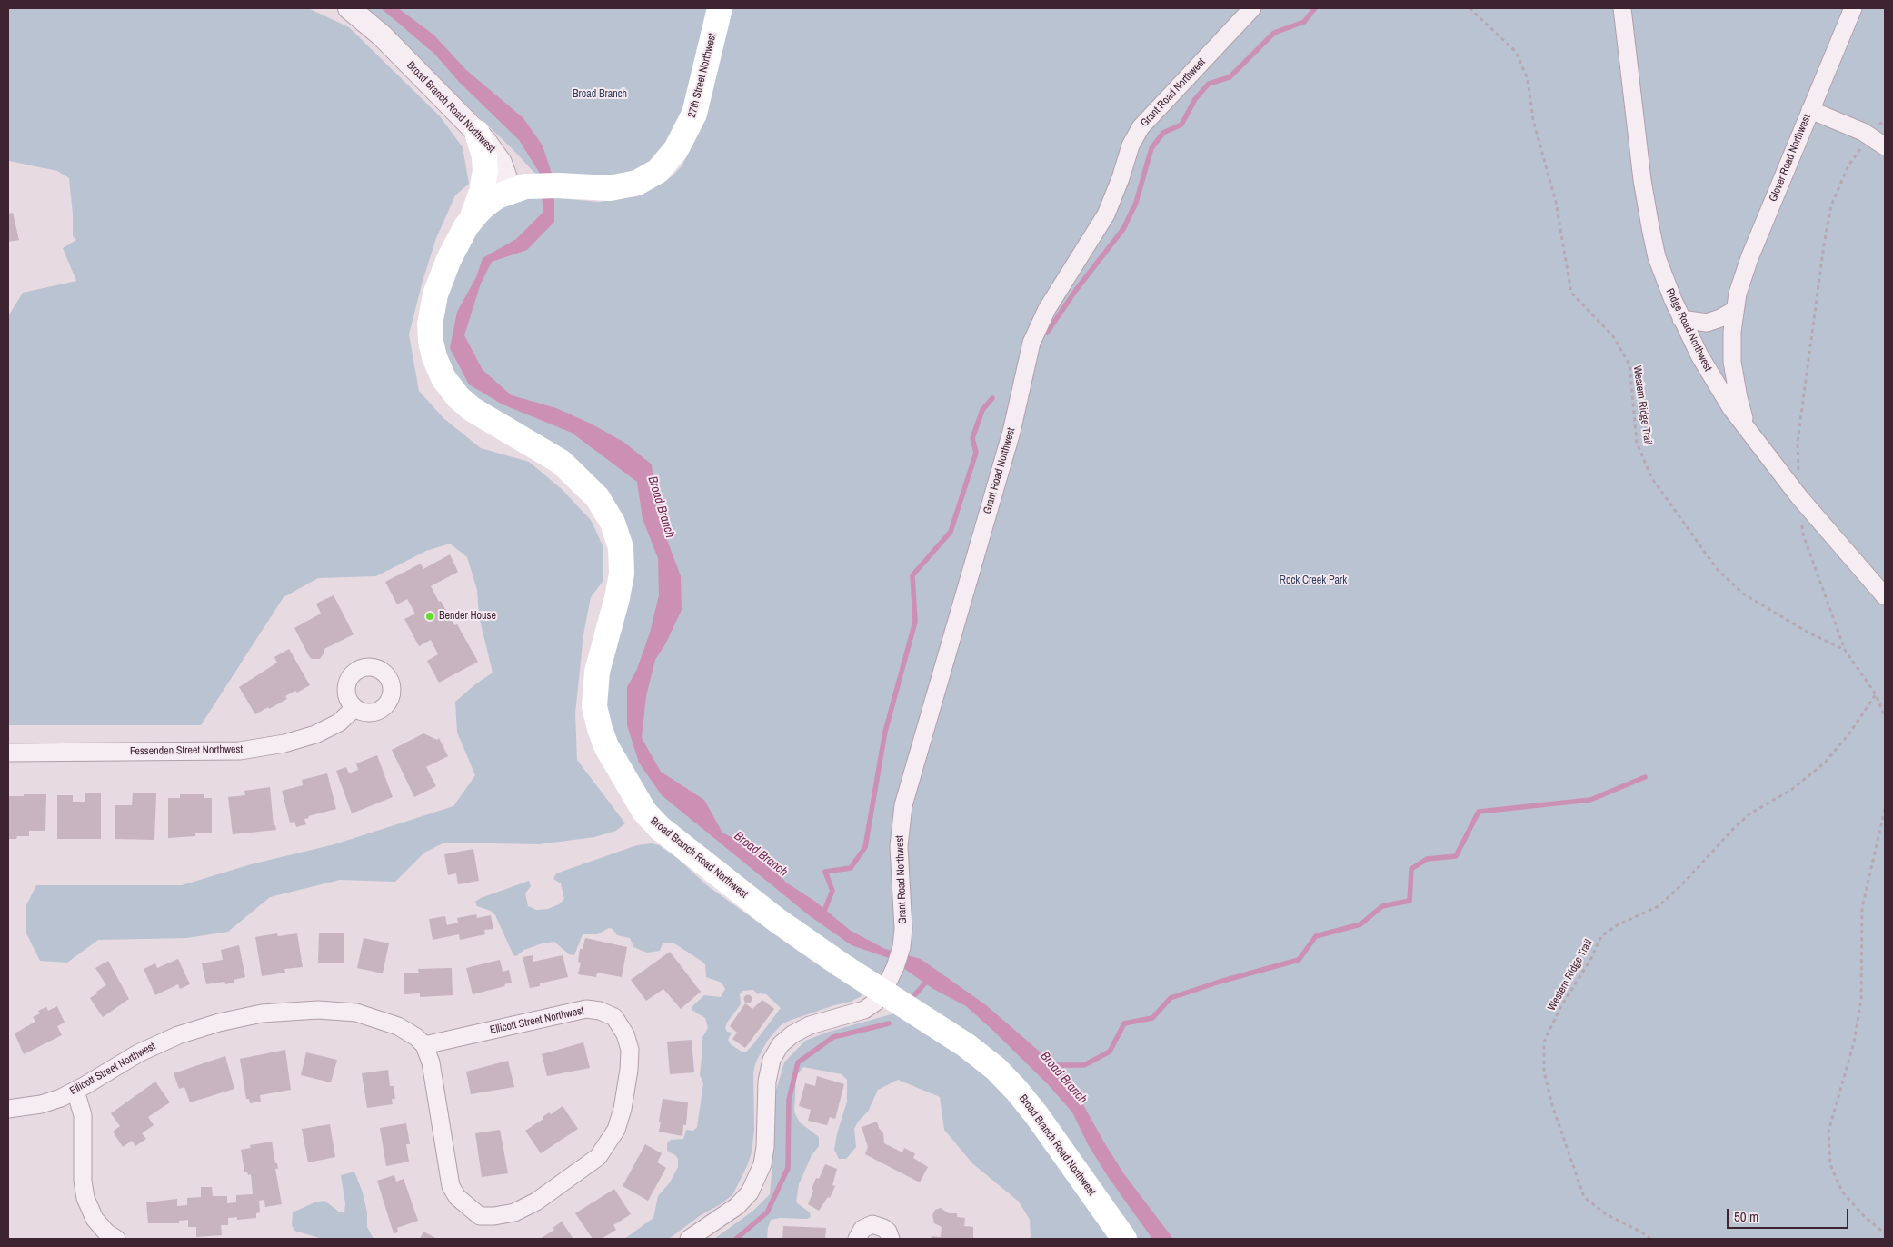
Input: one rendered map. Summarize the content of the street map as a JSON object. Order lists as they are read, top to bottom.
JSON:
{
  "streets": {
    "main road": ["27th Street Northwest", "Broad Branch Road Northwest"],
    "street": [
      "Grant Road Northwest",
      "Glover Road Northwest",
      "Ridge Road Northwest",
      "Fessenden Street Northwest",
      "Ellicott Street Northwest"
    ],
    "path": ["Western Ridge Trail"]
  },
  "crossings": [
    ["27th Street Northwest", "Broad Branch Road Northwest"],
    ["Grant Road Northwest", "Broad Branch Road Northwest"],
    ["Glover Road Northwest", "Ridge Road Northwest"]
  ],
  "water": ["Broad Branch"],
  "parks": ["Broad Branch", "Rock Creek Park"],
  "places": ["Bender House"],
  "scale_bar": "50 m"
}
